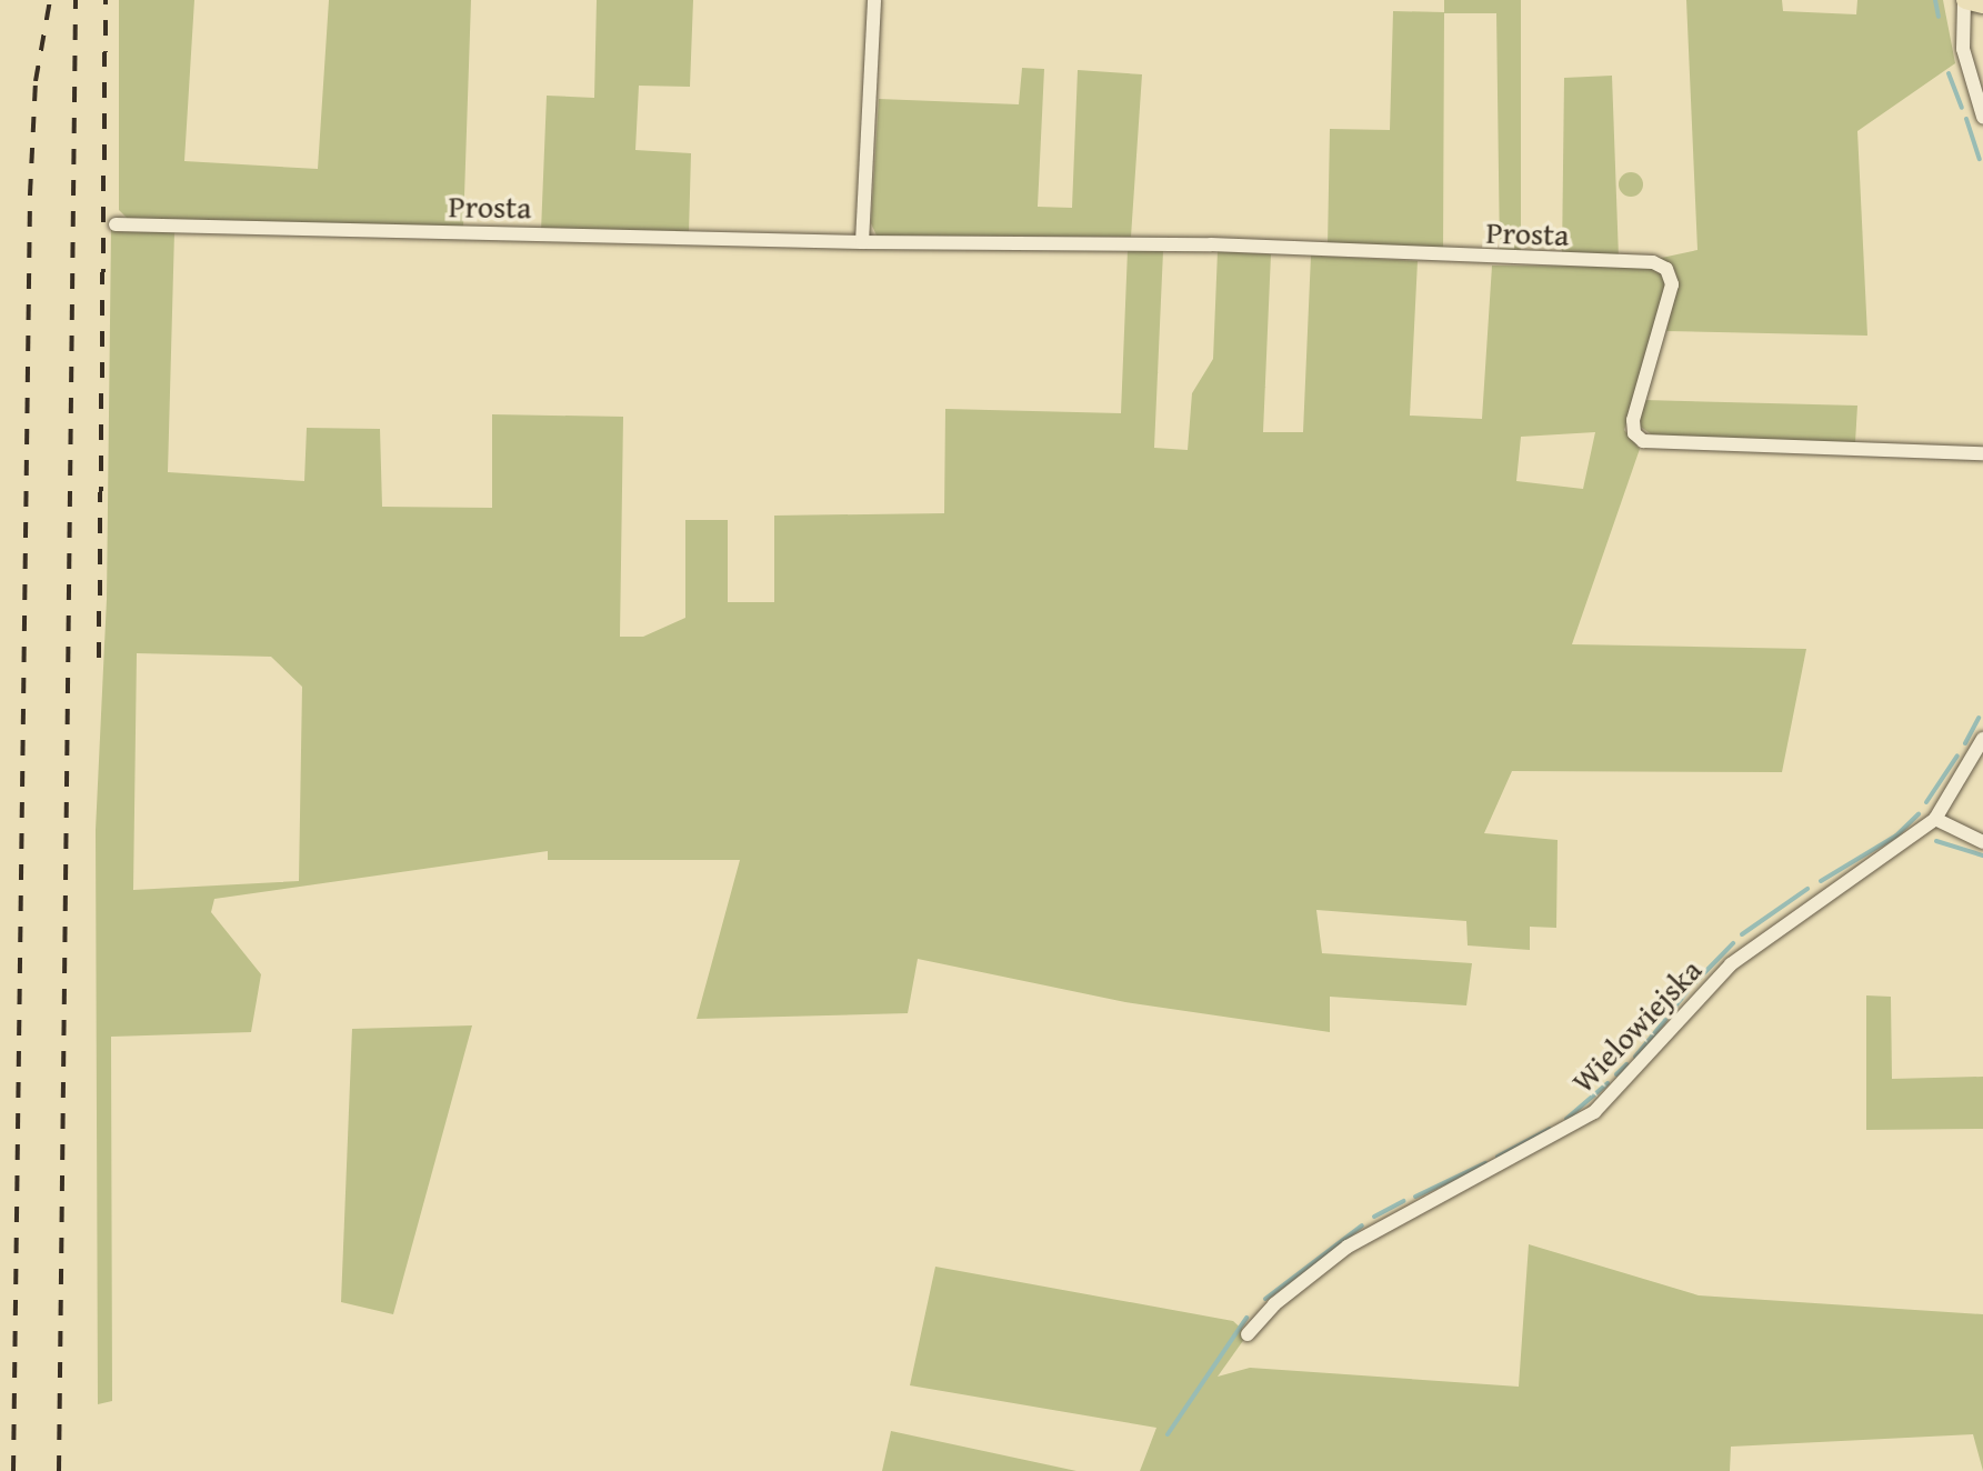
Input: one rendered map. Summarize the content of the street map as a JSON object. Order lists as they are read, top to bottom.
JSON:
{
  "streets": {
    "street": ["Prosta", "Wielowiejska"]
  }
}
